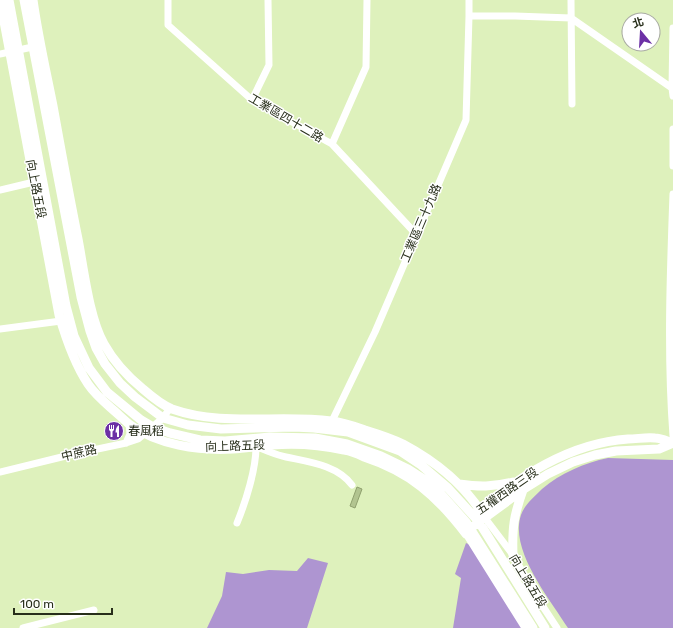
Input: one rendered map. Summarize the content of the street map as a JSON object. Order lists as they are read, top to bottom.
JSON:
{
  "streets": {
    "main road": ["向上路五段", "五權西路三段"],
    "street": ["工業區四十二路", "工業區三十九路", "中蔗路"]
  },
  "crossings": [
    ["工業區四十二路", "工業區三十九路"],
    ["向上路五段", "工業區三十九路"],
    ["向上路五段", "中蔗路"],
    ["向上路五段", "五權西路三段"]
  ],
  "places": {
    "restaurant": ["春風稻"]
  },
  "scale_bar": "100 m",
  "north": "top"
}
